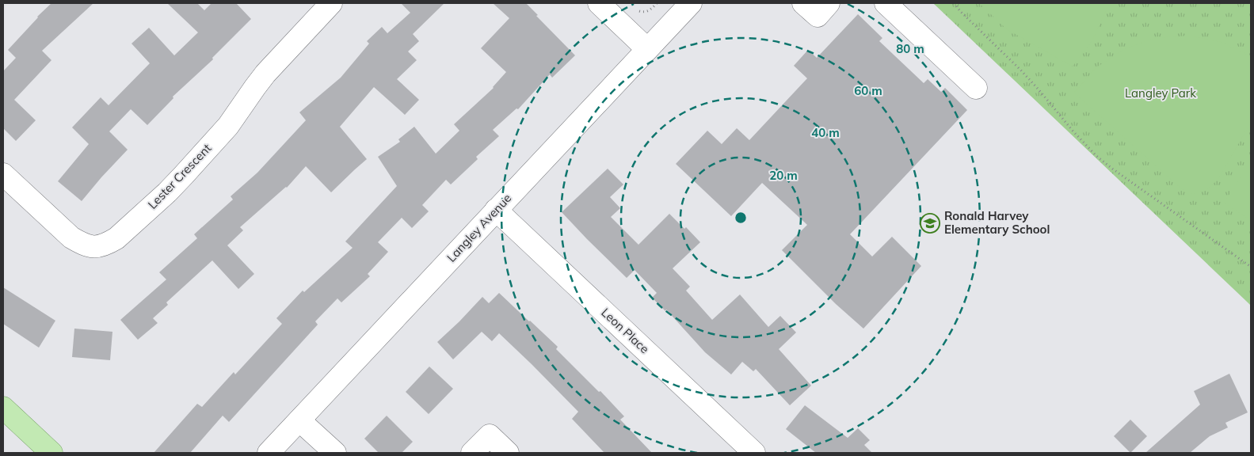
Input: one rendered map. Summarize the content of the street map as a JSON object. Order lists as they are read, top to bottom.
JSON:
{
  "streets": {
    "street": ["Lester Crescent", "Langley Avenue", "Leon Place"]
  },
  "crossings": [
    ["Langley Avenue", "Leon Place"]
  ],
  "parks": ["Langley Park"],
  "places": {
    "school or university": ["Ronald Harvey Elementary School"]
  },
  "rings": [
    "80 m",
    "60 m",
    "40 m",
    "20 m"
  ]
}
